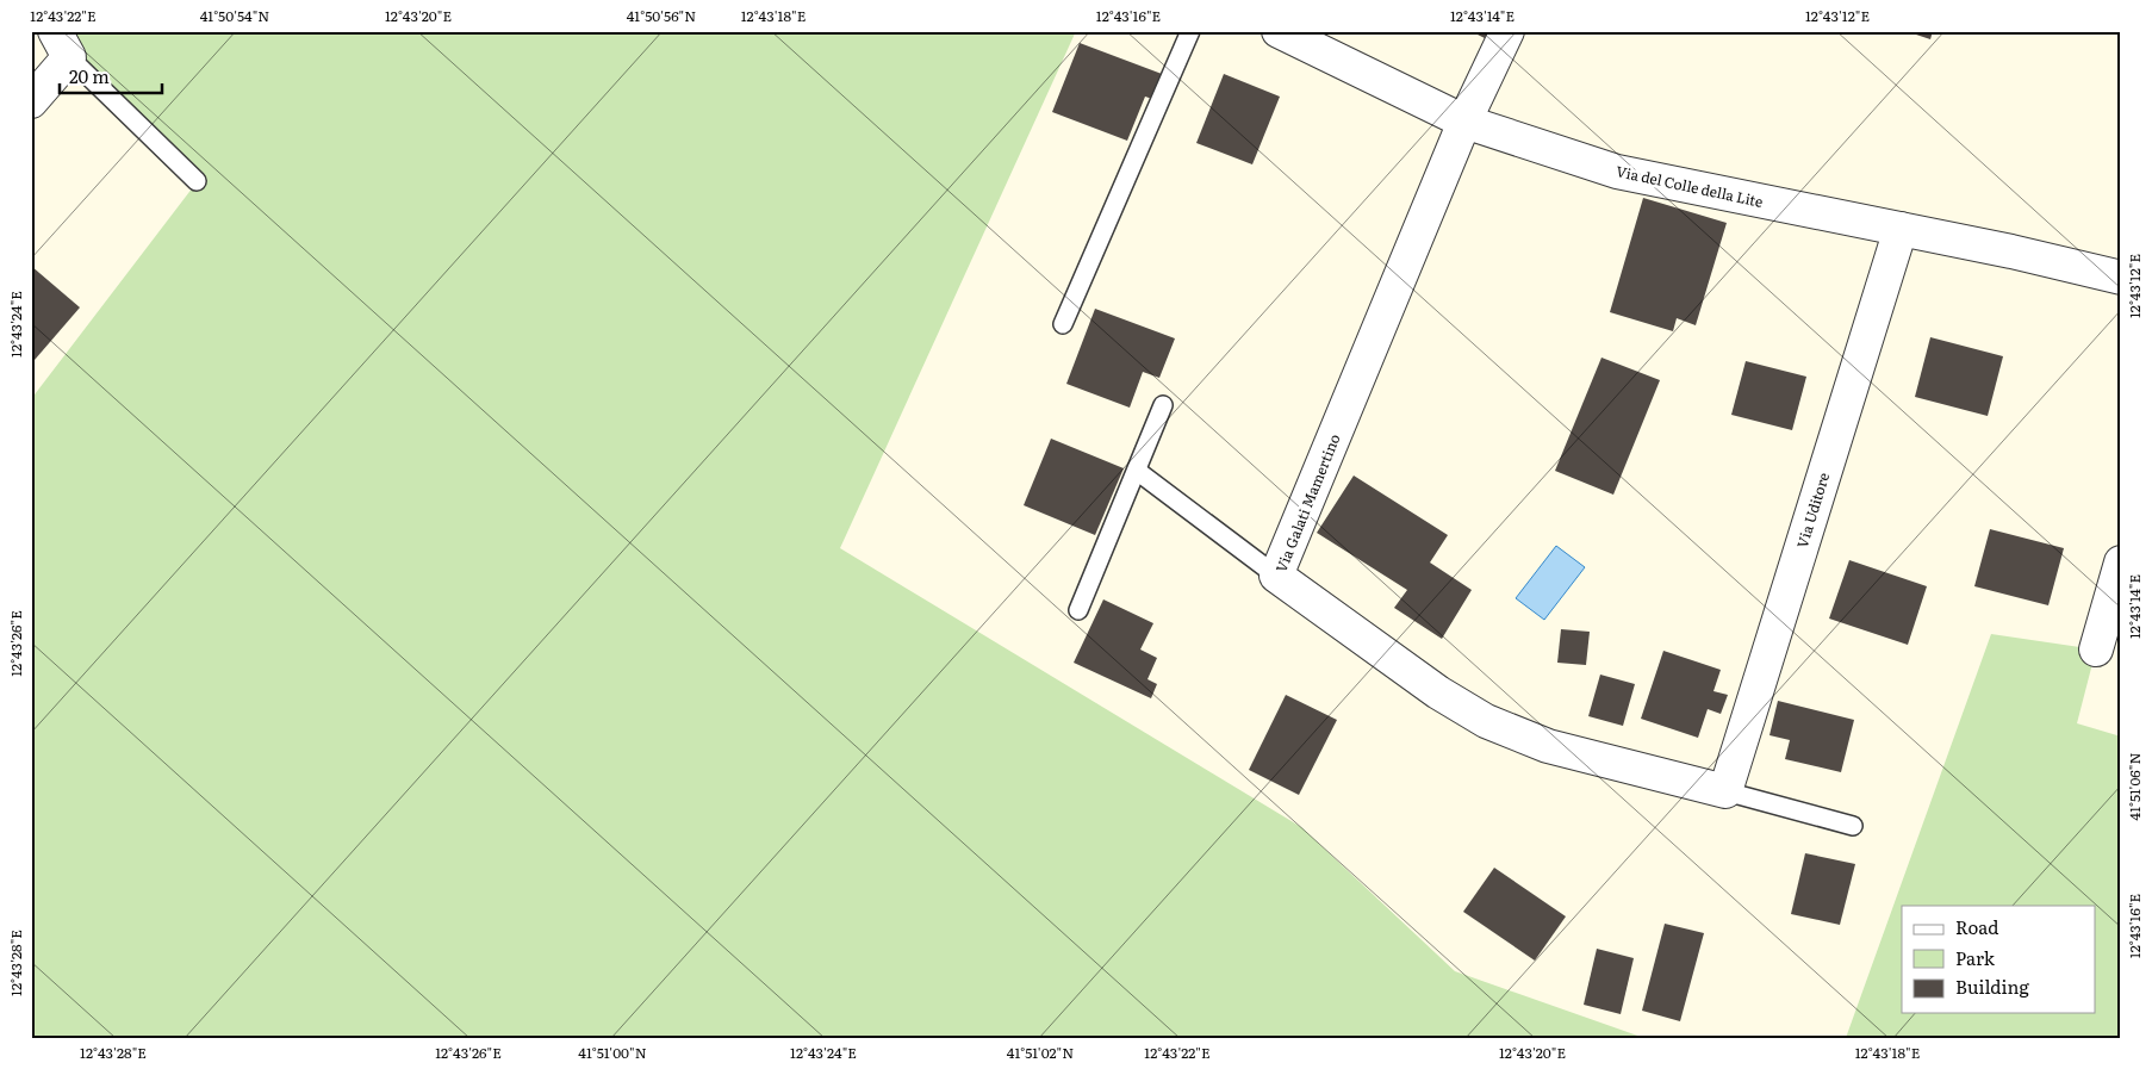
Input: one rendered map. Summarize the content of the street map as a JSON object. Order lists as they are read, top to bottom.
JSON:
{
  "streets": {
    "street": ["Via del Colle della Lite", "Via Galati Mamertino", "Via Uditore"]
  },
  "crossings": [
    ["Via del Colle della Lite", "Via Galati Mamertino"],
    ["Via del Colle della Lite", "Via Uditore"],
    ["Via Galati Mamertino", "Via Uditore"]
  ],
  "legend": ["Road", "Park", "Building"],
  "scale_bar": "20 m",
  "coordinates": [
    "12°43'22\"E",
    "41°50'54\"N",
    "12°43'20\"E",
    "41°50'56\"N",
    "12°43'18\"E",
    "12°43'16\"E",
    "12°43'14\"E",
    "12°43'12\"E",
    "12°43'24\"E",
    "12°43'26\"E",
    "41°51'06\"N",
    "12°43'28\"E",
    "41°51'00\"N",
    "41°51'02\"N"
  ]
}
